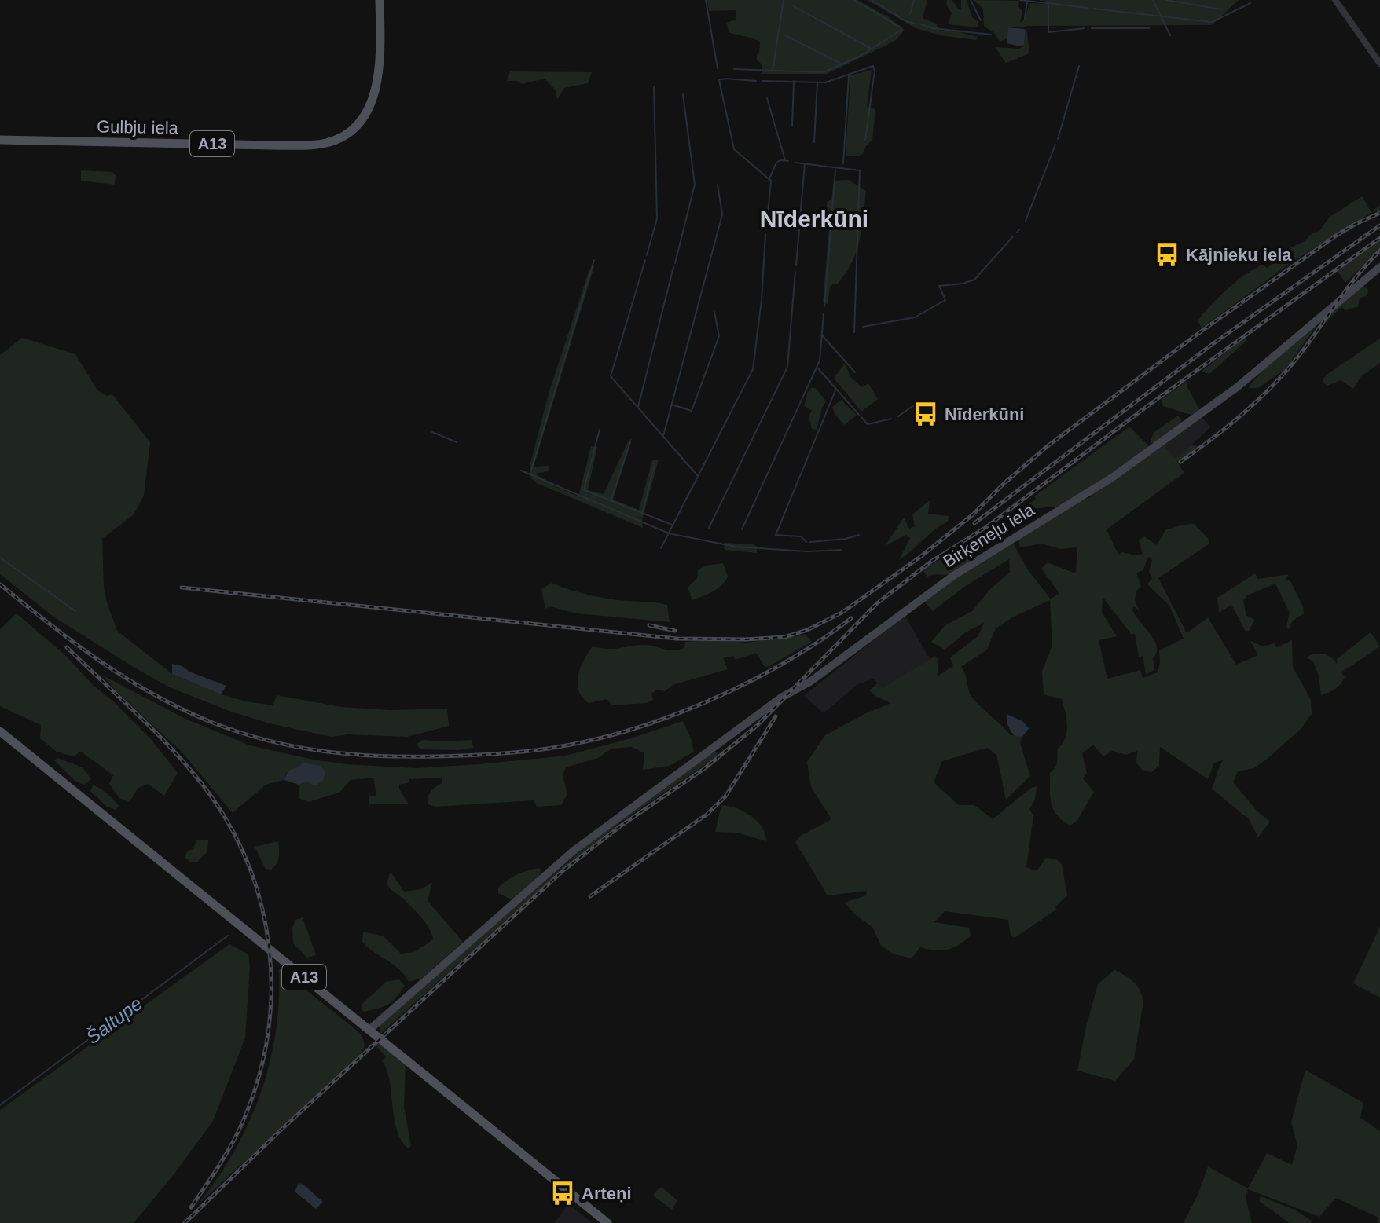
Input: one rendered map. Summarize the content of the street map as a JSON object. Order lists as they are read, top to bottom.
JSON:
{
  "streets": {
    "main road": ["Gulbju iela", "A13", "Birķeneļu iela"]
  },
  "crossings": [
    ["A13", "Birķeneļu iela"]
  ],
  "districts": ["Nīderkūni"],
  "water": ["Šaltupe"],
  "places": {
    "bus stop": ["Kājnieku iela", "Nīderkūni", "Arteņi"]
  }
}
